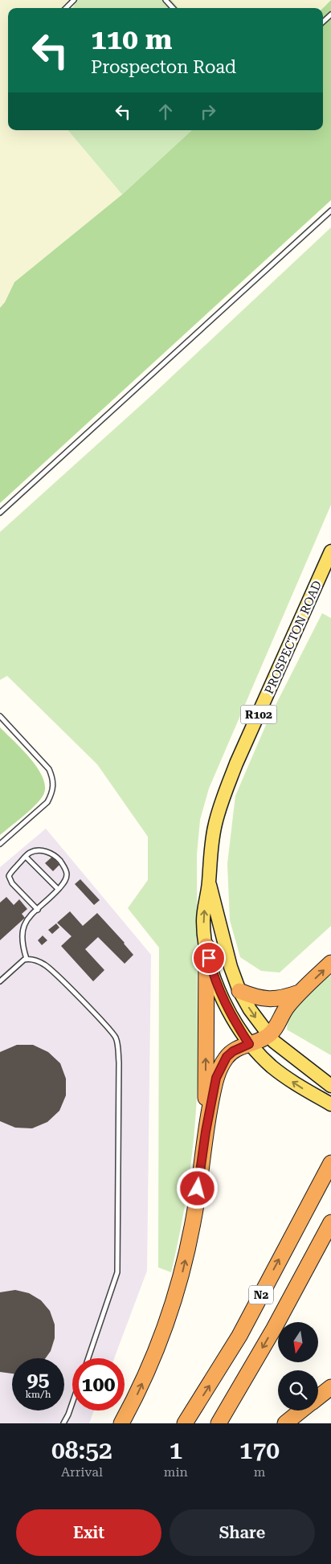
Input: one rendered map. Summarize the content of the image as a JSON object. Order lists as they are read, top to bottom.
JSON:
{
  "streets": {
    "highway": ["N2"],
    "main road": ["PROSPECTON ROAD", "R102"]
  },
  "north": "bottom",
  "page": {
    "turn": ["110 m", "Prospecton Road"],
    "speed": "95 km/h",
    "limit": "100",
    "eta": [
      "08:52",
      "Arrival",
      "1",
      "min",
      "170",
      "m"
    ],
    "buttons": ["Exit", "Share"]
  }
}
